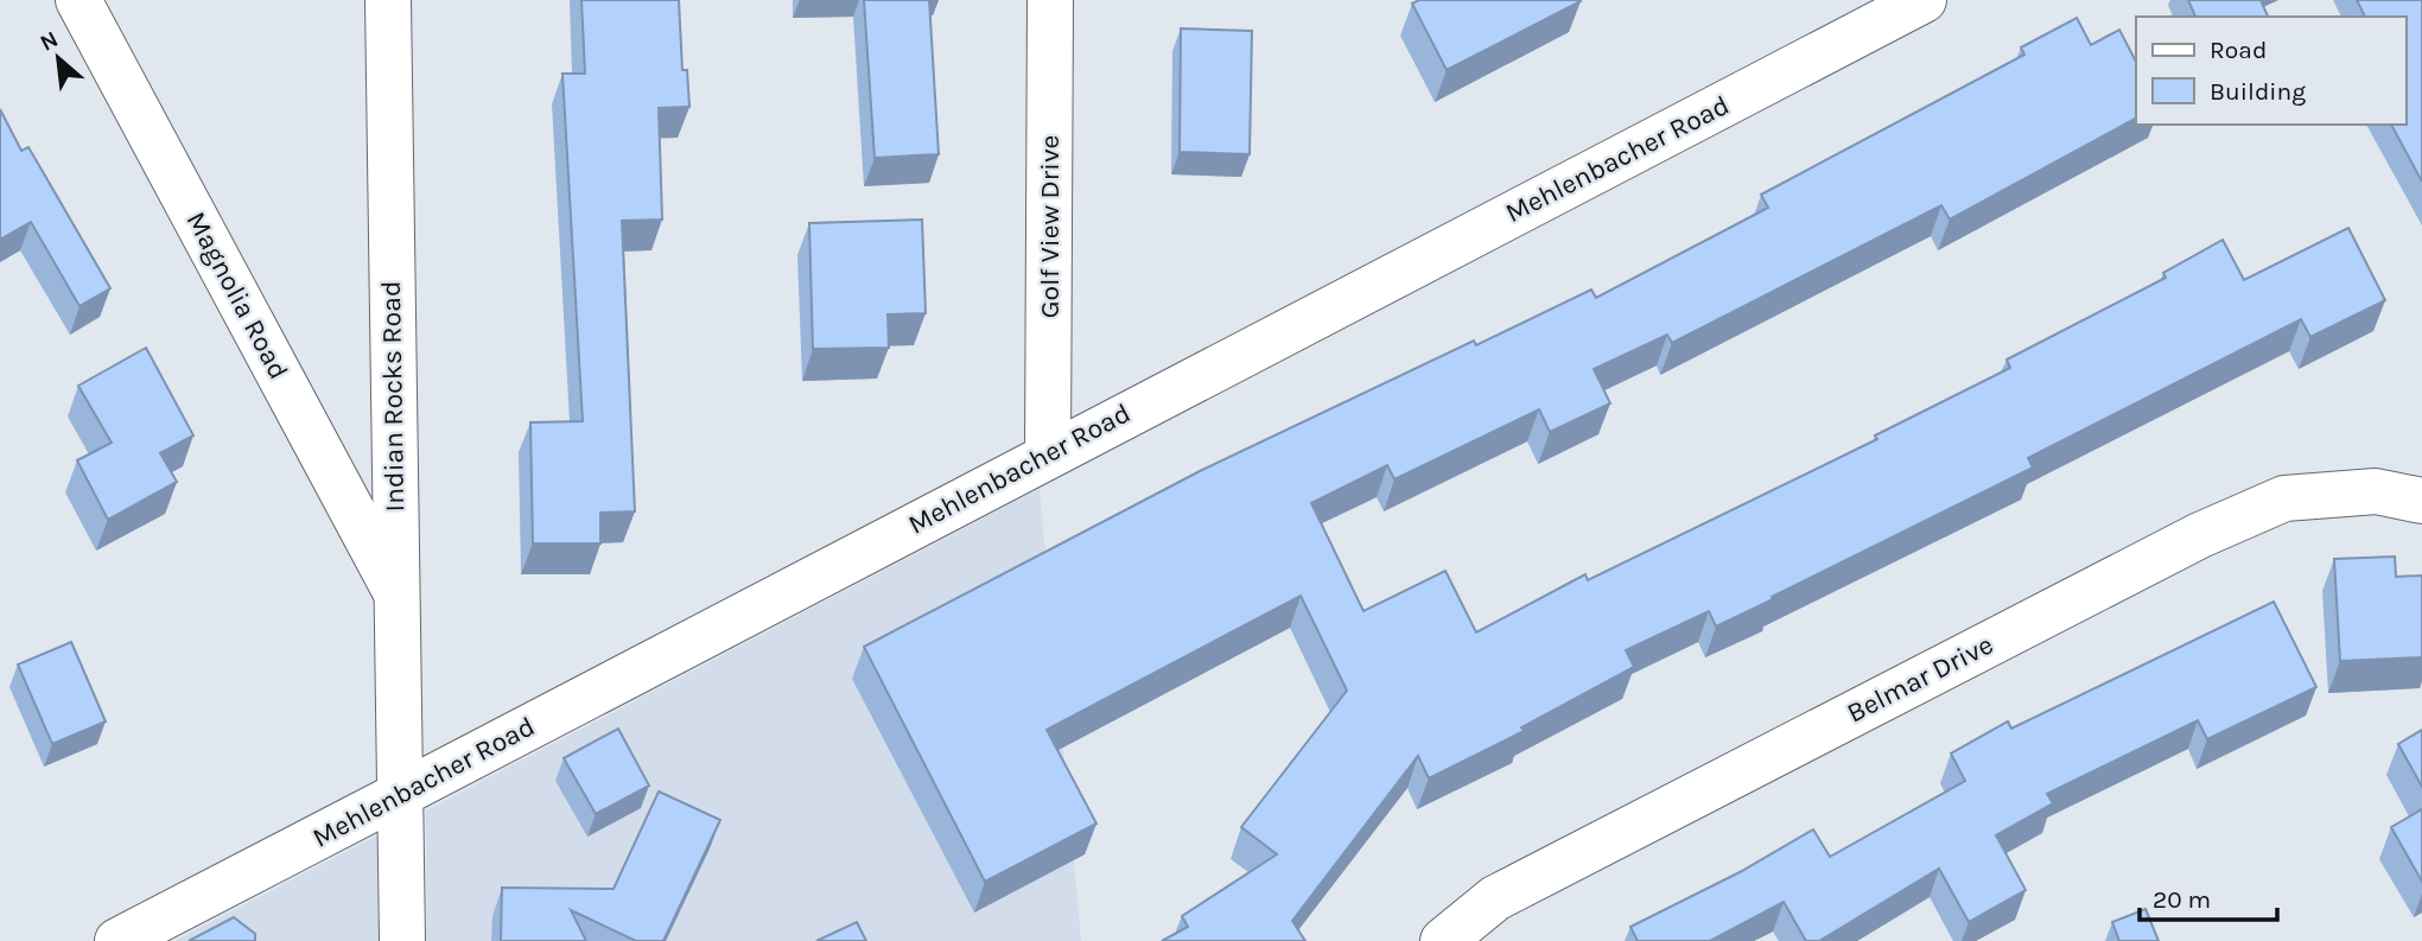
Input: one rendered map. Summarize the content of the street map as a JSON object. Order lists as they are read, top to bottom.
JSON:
{
  "streets": {
    "street": [
      "Mehlenbacher Road",
      "Golf View Drive",
      "Magnolia Road",
      "Indian Rocks Road",
      "Belmar Drive"
    ]
  },
  "crossings": [
    ["Mehlenbacher Road", "Golf View Drive"],
    ["Mehlenbacher Road", "Indian Rocks Road"],
    ["Magnolia Road", "Indian Rocks Road"]
  ],
  "legend": ["Road", "Building"],
  "scale_bar": "20 m",
  "north": "top left"
}
